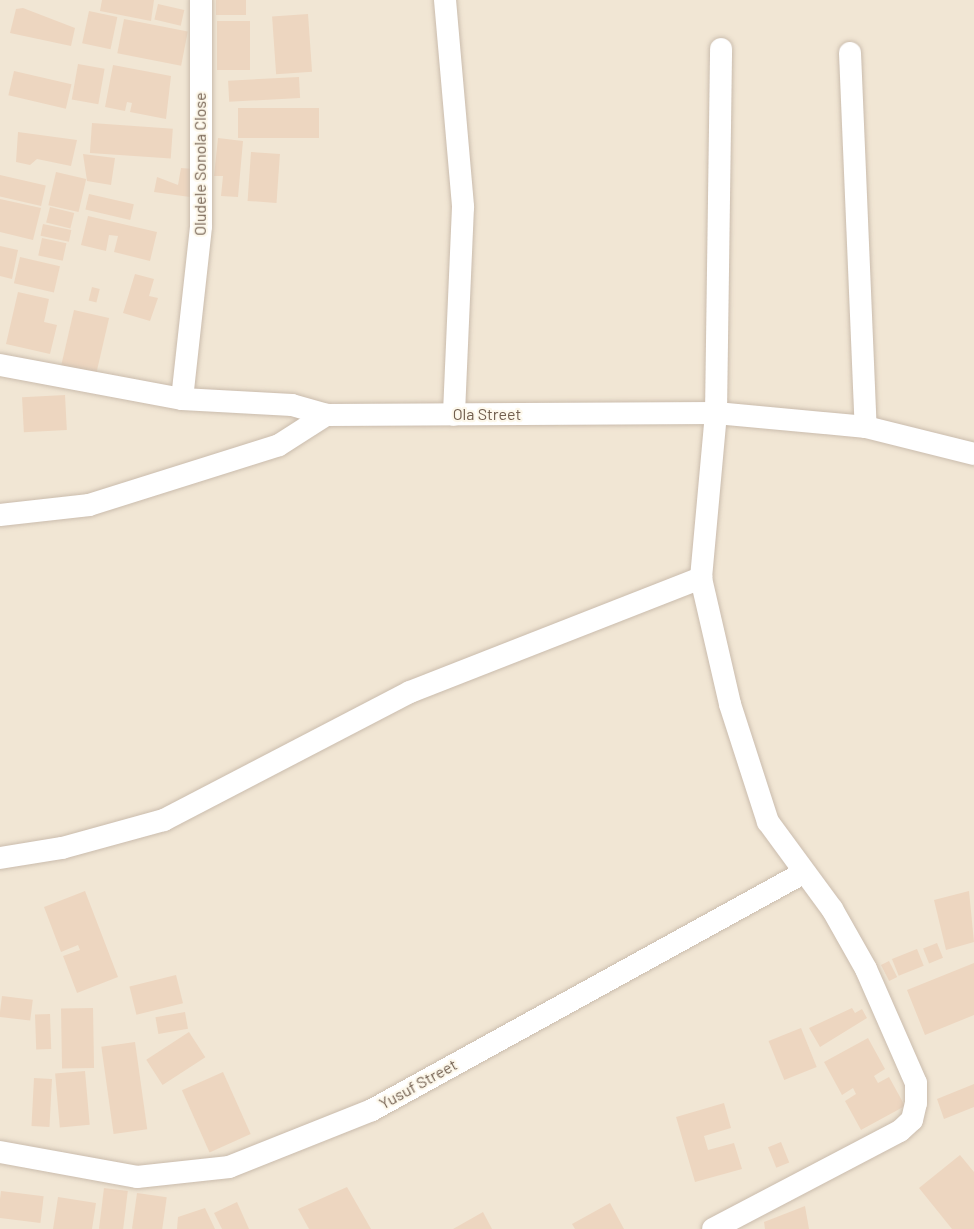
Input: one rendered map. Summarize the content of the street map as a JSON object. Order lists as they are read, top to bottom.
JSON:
{
  "streets": {
    "street": ["Oludele Sonola Close", "Ola Street", "Yusuf Street"]
  },
  "crossings": [
    ["Oludele Sonola Close", "Ola Street"]
  ]
}
